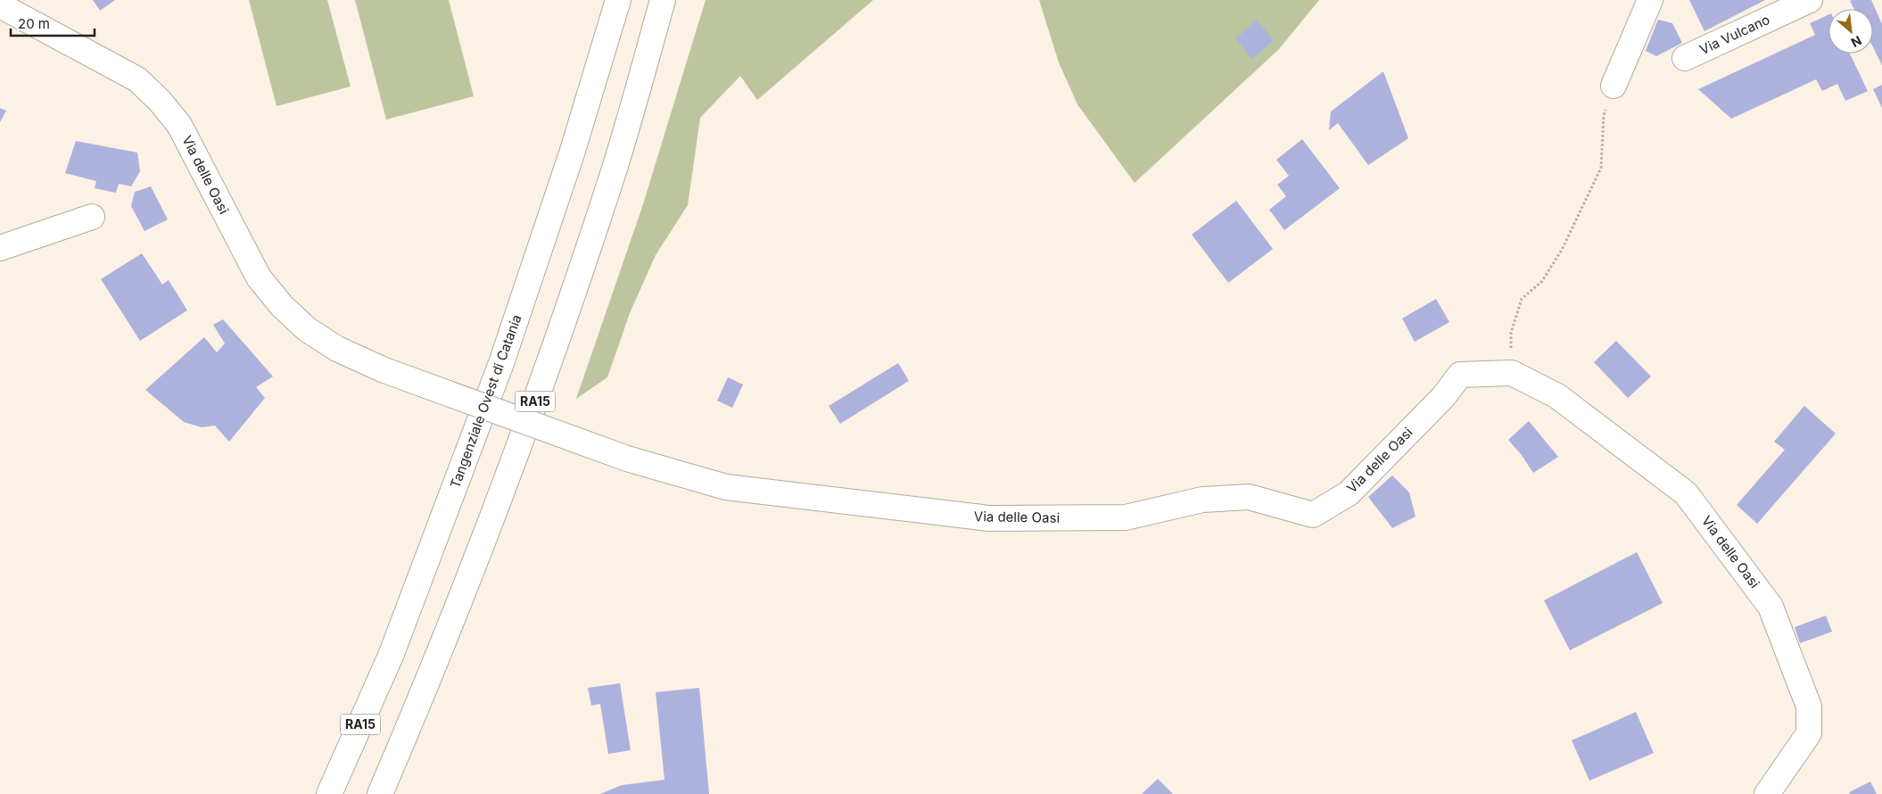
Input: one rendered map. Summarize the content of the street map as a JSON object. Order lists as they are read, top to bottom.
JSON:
{
  "streets": {
    "main road": [
      "Via Vulcano",
      "Via delle Oasi",
      "Tangenziale Ovest di Catania",
      "RA15"
    ]
  },
  "scale_bar": "20 m",
  "north": "bottom right"
}
